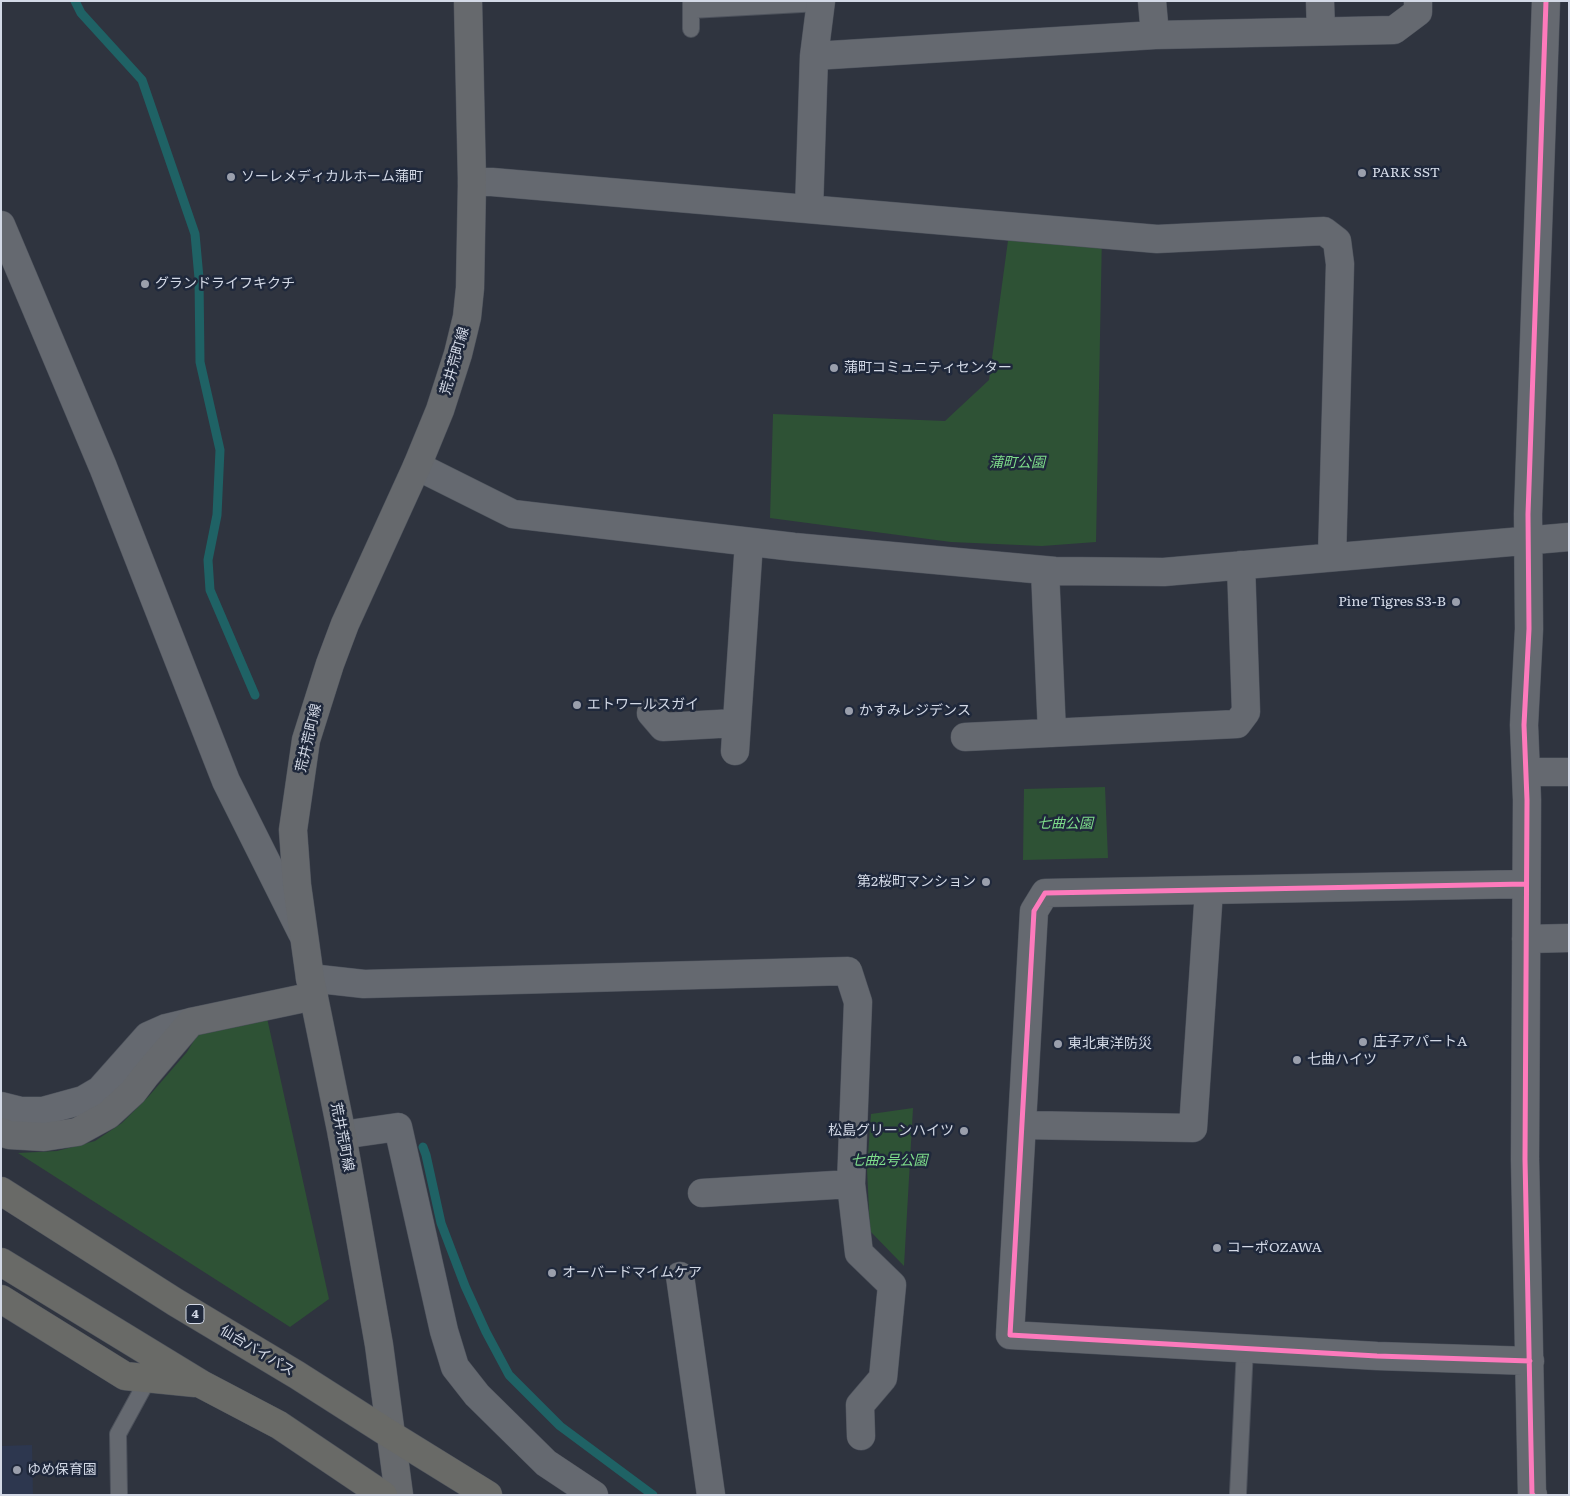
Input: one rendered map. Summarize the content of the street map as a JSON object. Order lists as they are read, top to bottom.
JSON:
{
  "streets": {
    "highway": ["4", "仙台バイパス"],
    "main road": ["荒井荒町線"]
  },
  "crossings": [
    ["荒井荒町線", "仙台バイパス"]
  ],
  "parks": ["蒲町公園", "七曲公園", "七曲2号公園"],
  "places": [
    "PARK SST",
    "ソーレメディカルホーム蒲町",
    "グランドライフキクチ",
    "蒲町コミュニティセンター",
    "Pine Tigres S3-B",
    "エトワールスガイ",
    "かすみレジデンス",
    "第2桜町マンション",
    "庄子アパートA",
    "東北東洋防災",
    "七曲ハイツ",
    "松島グリーンハイツ",
    "コーポOZAWA",
    "オーバードマイムケア",
    "ゆめ保育園"
  ]
}
